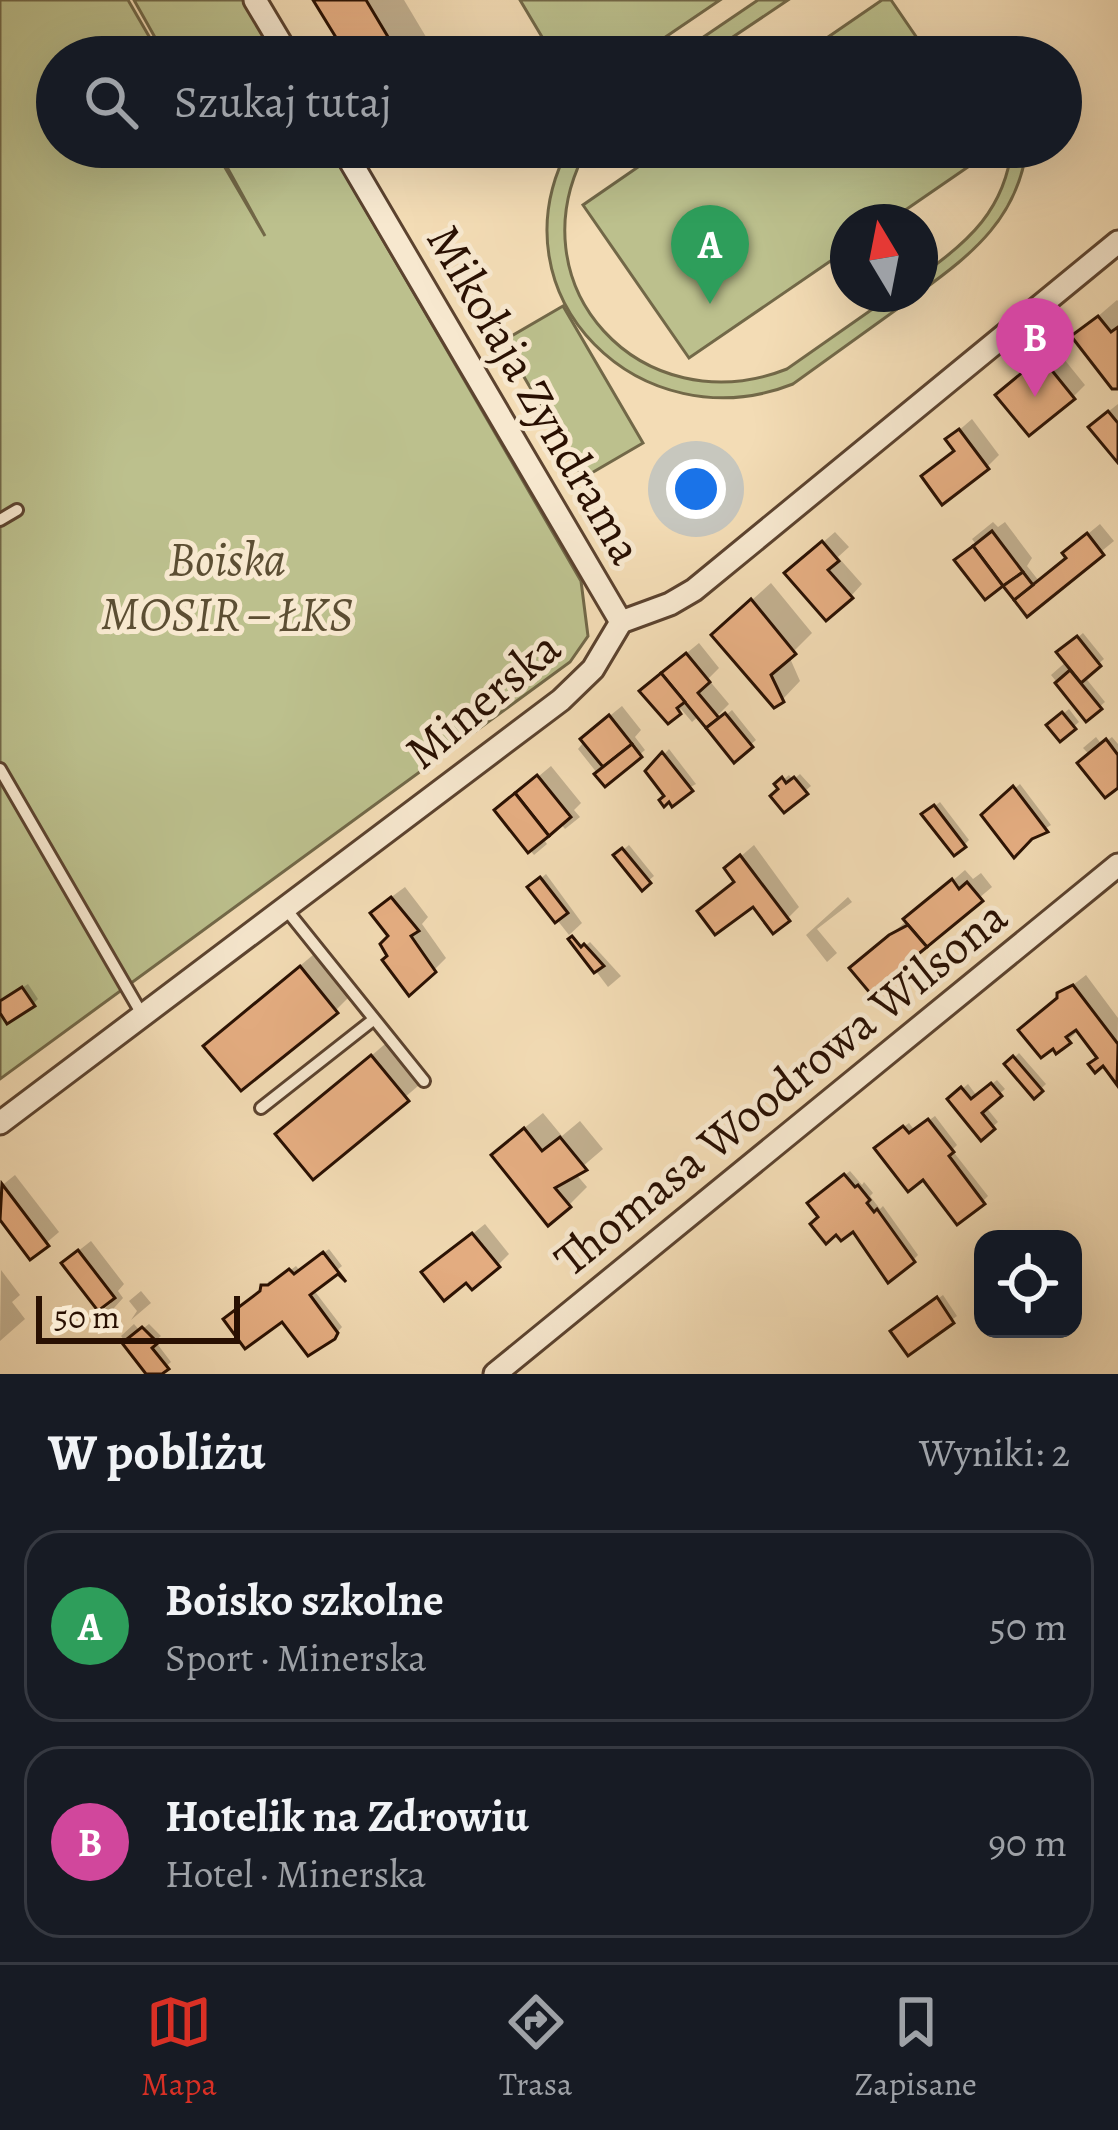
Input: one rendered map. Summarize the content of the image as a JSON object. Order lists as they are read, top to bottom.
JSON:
{
  "streets": {
    "street": ["Mikołaja Zyndrama", "Minerska", "Thomasa Woodrowa Wilsona"]
  },
  "crossings": [
    ["Mikołaja Zyndrama", "Minerska"]
  ],
  "parks": ["Boiska MOSIR – ŁKS"],
  "scale_bar": "50 m",
  "north": "top",
  "page": {
    "search": "Szukaj tutaj",
    "pins": ["A", "B"],
    "scale": "50 m",
    "heading": ["W pobliżu", "Wyniki: 2"],
    "list": [
      {
        "mark": "A",
        "name": "Boisko szkolne",
        "note": "Sport · Minerska",
        "value": "50 m"
      },
      {
        "mark": "B",
        "name": "Hotelik na Zdrowiu",
        "note": "Hotel · Minerska",
        "value": "90 m"
      }
    ],
    "nav": ["Mapa", "Trasa", "Zapisane"]
  }
}
